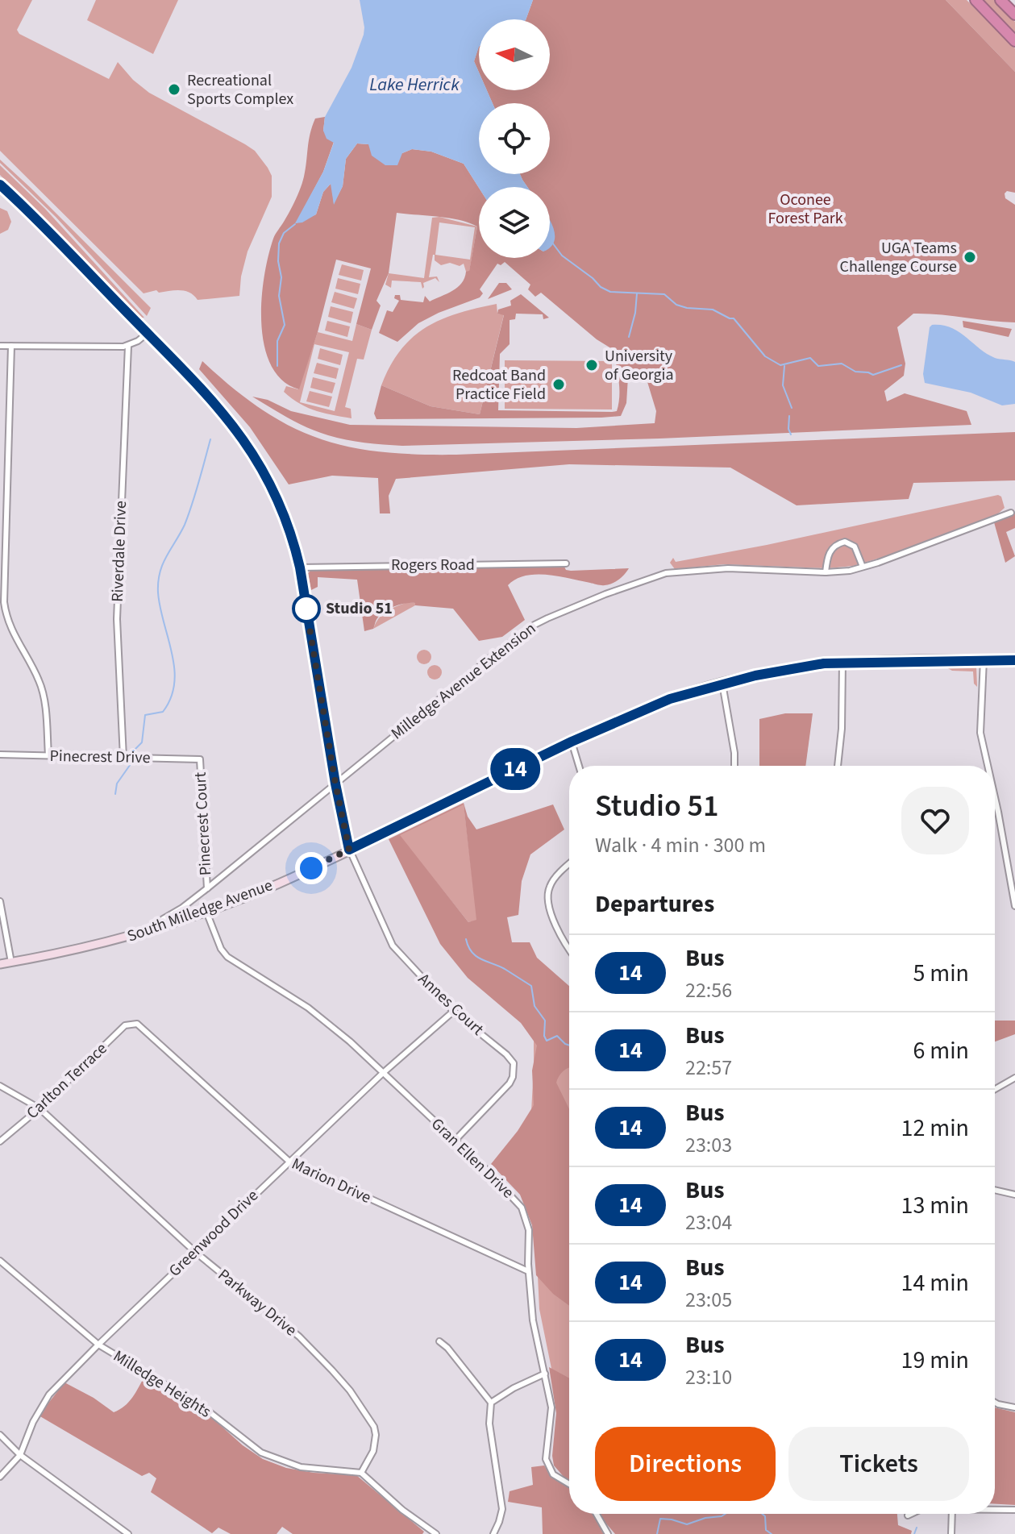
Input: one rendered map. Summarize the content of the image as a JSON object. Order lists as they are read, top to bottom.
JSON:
{
  "streets": {
    "main road": ["South Milledge Avenue"],
    "street": [
      "Riverdale Drive",
      "Rogers Road",
      "Milledge Avenue Extension",
      "Pinecrest Drive",
      "Pinecrest Court",
      "Annes Court",
      "Carlton Terrace",
      "Gran Ellen Drive",
      "Marion Drive",
      "Greenwood Drive",
      "Parkway Drive",
      "Milledge Heights"
    ]
  },
  "crossings": [
    ["Riverdale Drive", "Pinecrest Drive"],
    ["Milledge Avenue Extension", "Pinecrest Court"],
    ["Milledge Avenue Extension", "South Milledge Avenue"],
    ["Pinecrest Drive", "Pinecrest Court"],
    ["South Milledge Avenue", "Annes Court"],
    ["South Milledge Avenue", "Gran Ellen Drive"],
    ["Annes Court", "Gran Ellen Drive"],
    ["Annes Court", "Greenwood Drive"],
    ["Carlton Terrace", "Marion Drive"],
    ["Carlton Terrace", "Parkway Drive"],
    ["Gran Ellen Drive", "Marion Drive"],
    ["Gran Ellen Drive", "Greenwood Drive"],
    ["Marion Drive", "Greenwood Drive"],
    ["Greenwood Drive", "Parkway Drive"],
    ["Greenwood Drive", "Milledge Heights"],
    ["Parkway Drive", "Milledge Heights"]
  ],
  "water": ["Lake Herrick"],
  "parks": ["Oconee Forest Park"],
  "places": [
    "Recreational Sports Complex",
    "UGA Teams Challenge Course",
    "University of Georgia",
    "Redcoat Band Practice Field",
    "Studio 51"
  ],
  "lines": ["bus line 14"],
  "north": "left",
  "page": {
    "on_map": "14",
    "heading": [
      ["Studio 51", "Walk · 4 min · 300 m"],
      "Departures"
    ],
    "list": [
      {
        "mark": "14",
        "name": "Bus",
        "note": "22:56",
        "value": "5 min"
      },
      {
        "mark": "14",
        "name": "Bus",
        "note": "22:57",
        "value": "6 min"
      },
      {
        "mark": "14",
        "name": "Bus",
        "note": "23:03",
        "value": "12 min"
      },
      {
        "mark": "14",
        "name": "Bus",
        "note": "23:04",
        "value": "13 min"
      },
      {
        "mark": "14",
        "name": "Bus",
        "note": "23:05",
        "value": "14 min"
      },
      {
        "mark": "14",
        "name": "Bus",
        "note": "23:10",
        "value": "19 min"
      }
    ],
    "buttons": ["Directions", "Tickets"]
  }
}
